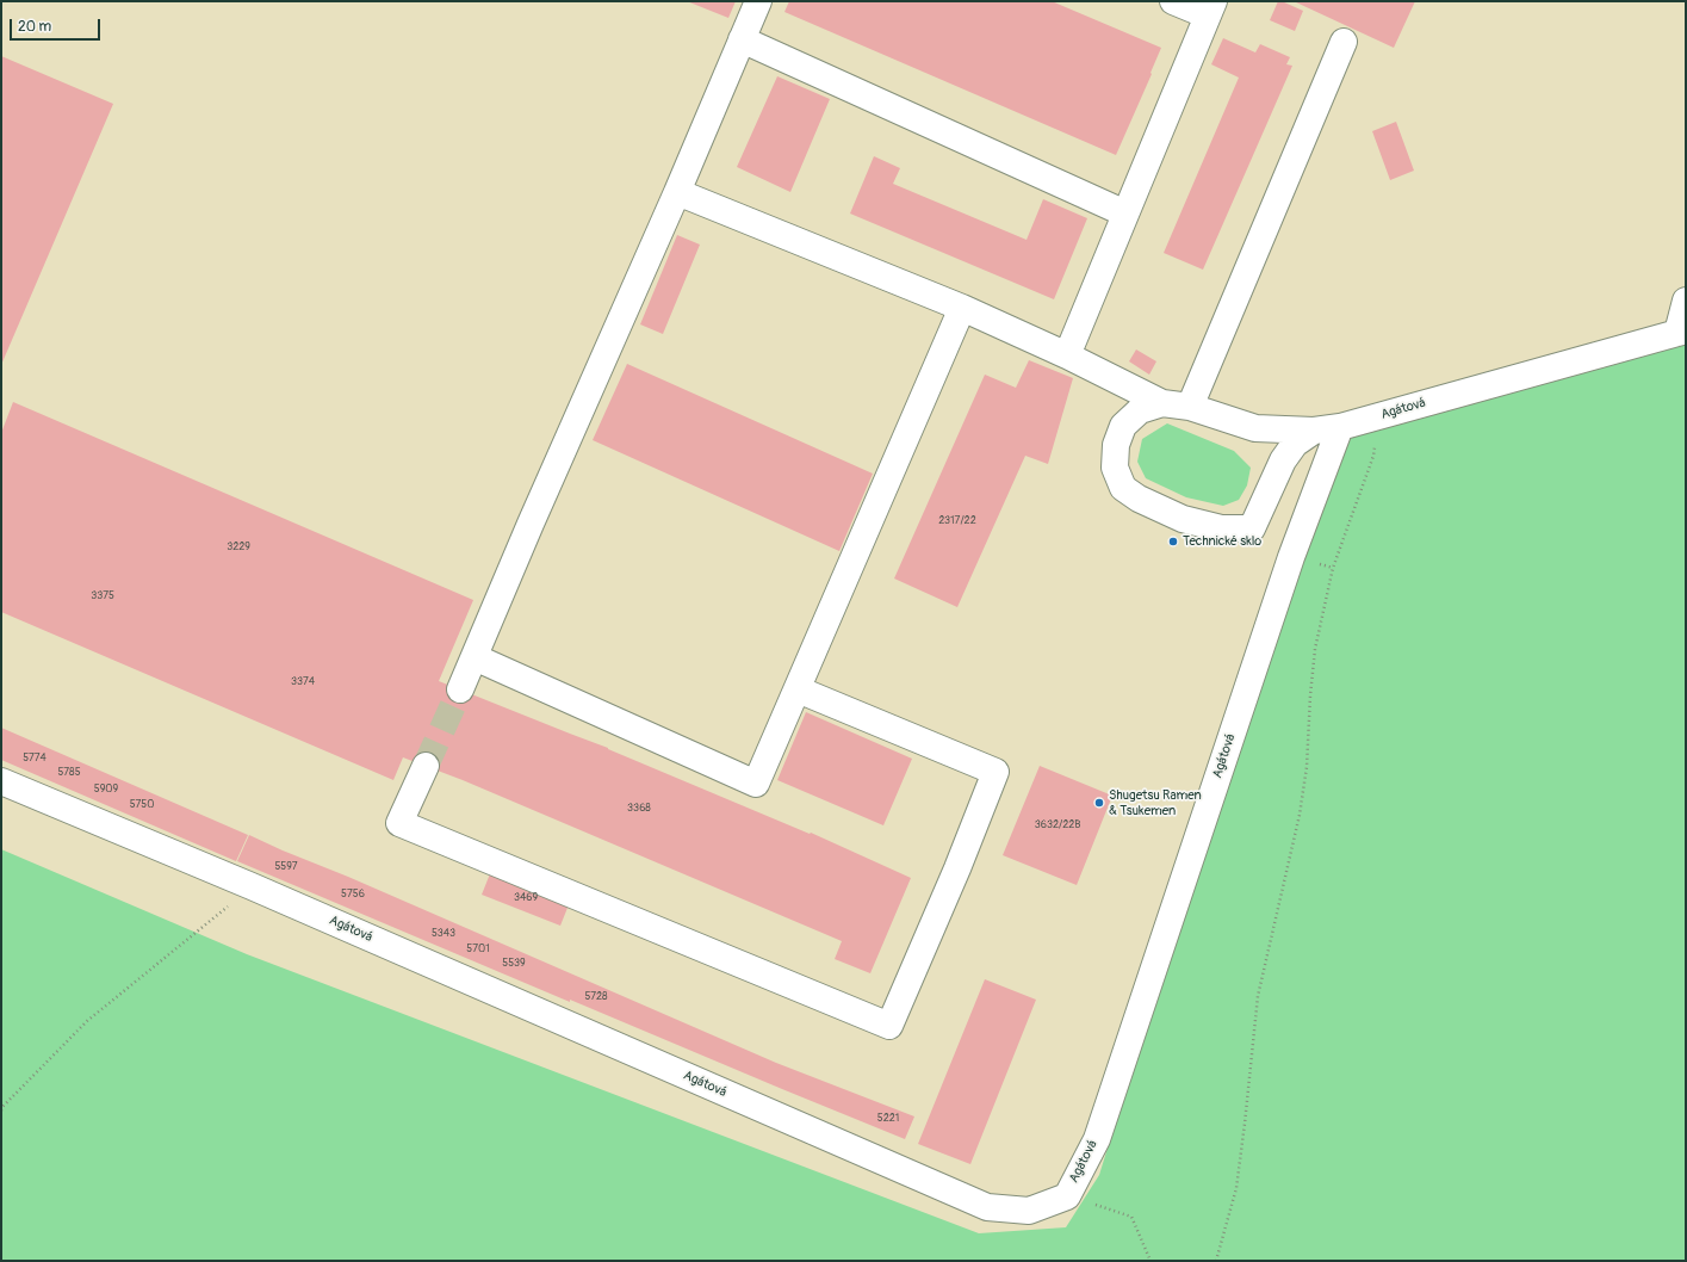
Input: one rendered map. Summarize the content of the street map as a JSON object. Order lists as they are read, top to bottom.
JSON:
{
  "streets": {
    "street": ["Agátová"]
  },
  "places": ["Technické sklo", "Shugetsu Ramen & Tsukemen"],
  "house_numbers": [
    "2317/22",
    "3229",
    "3375",
    "3374",
    "5774",
    "5785",
    "5909",
    "5750",
    "3368",
    "3632/22B",
    "5597",
    "5756",
    "3469",
    "5343",
    "5701",
    "5539",
    "5728",
    "5221"
  ],
  "scale_bar": "20 m"
}
